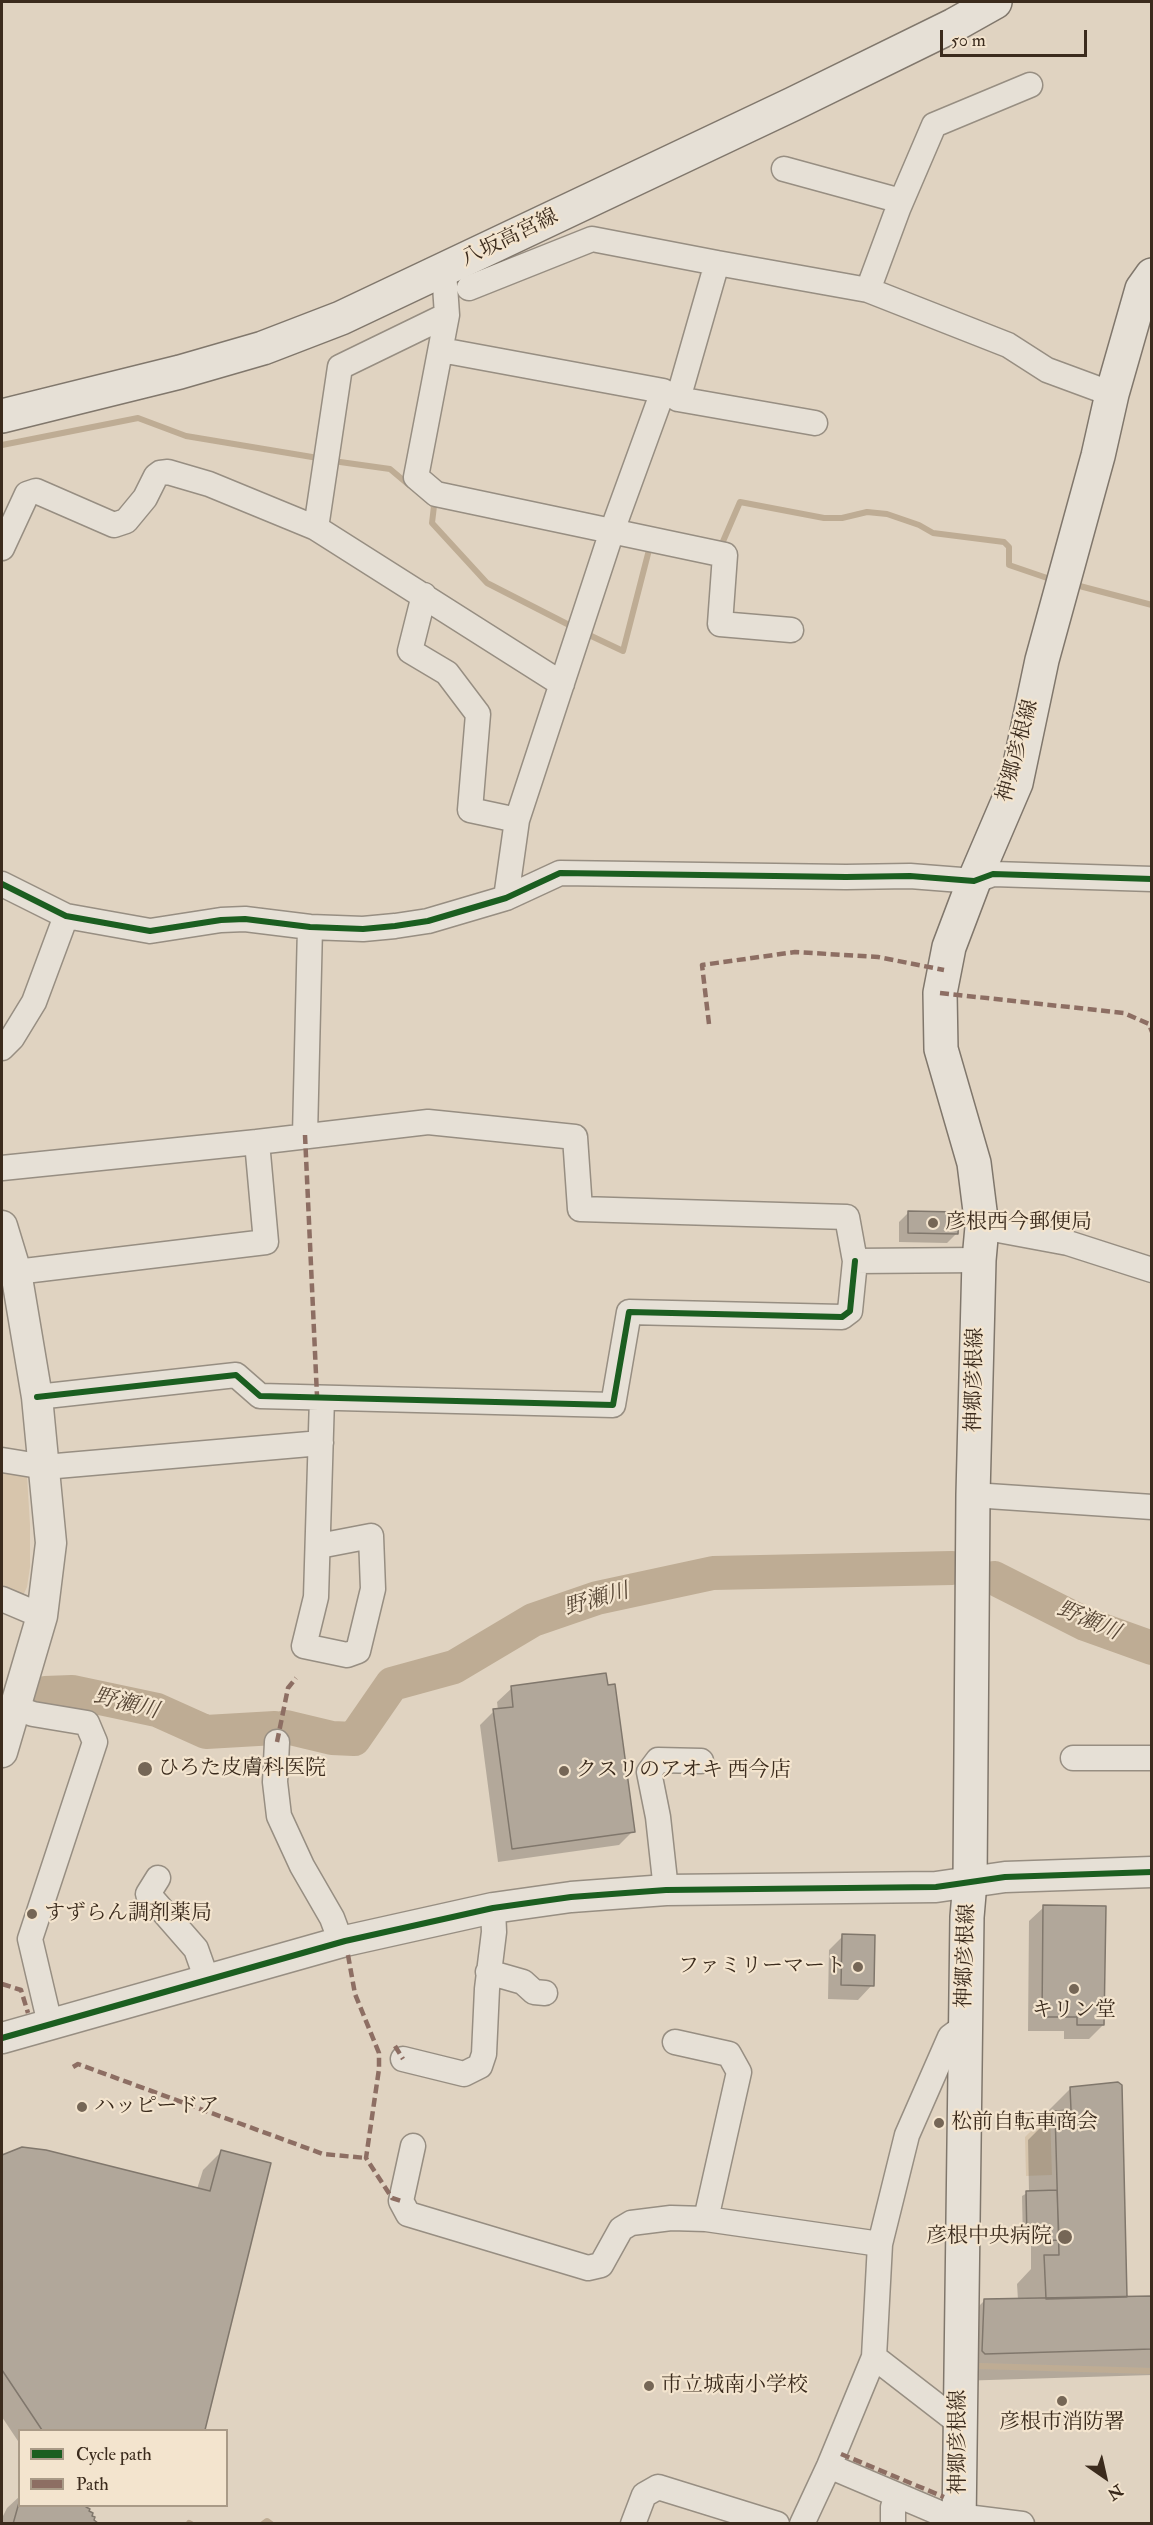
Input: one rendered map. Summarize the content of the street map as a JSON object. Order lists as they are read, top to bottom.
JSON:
{
  "streets": {
    "main road": ["八坂高宮線", "神郷彦根線"]
  },
  "water": ["野瀬川"],
  "places": [
    "彦根西今郵便局",
    "ひろた皮膚科医院",
    "クスリのアオキ 西今店",
    "すずらん調剤薬局",
    "ファミリーマート",
    "キリン堂",
    "ハッピードア",
    "松前自転車商会",
    "彦根中央病院",
    "市立城南小学校",
    "彦根市消防署"
  ],
  "legend": ["Cycle path", "Path"],
  "scale_bar": "50 m",
  "north": "bottom right"
}
